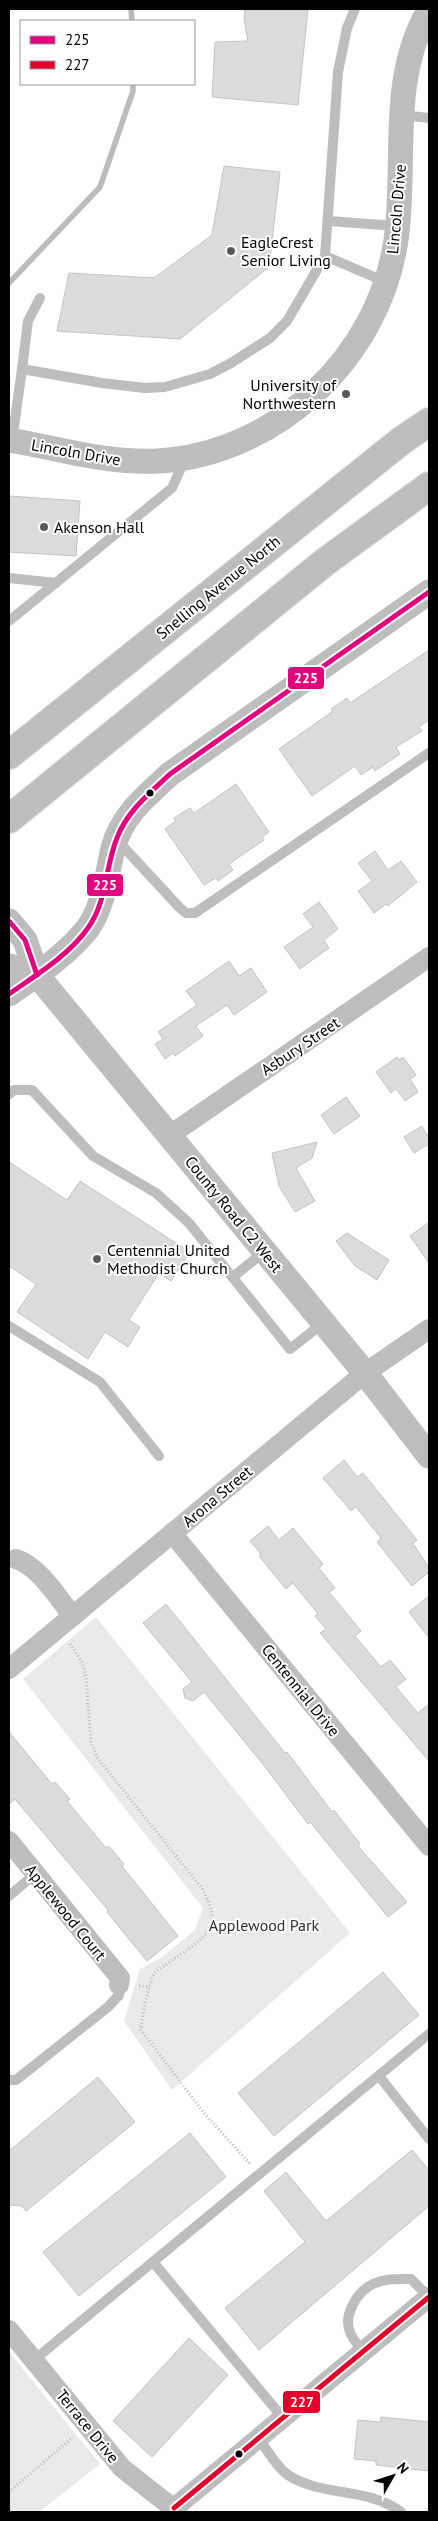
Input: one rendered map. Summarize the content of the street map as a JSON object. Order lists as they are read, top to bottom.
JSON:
{
  "streets": {
    "highway": ["Snelling Avenue North"],
    "street": [
      "Lincoln Drive",
      "Asbury Street",
      "County Road C2 West",
      "Arona Street",
      "Centennial Drive",
      "Applewood Court",
      "Terrace Drive"
    ]
  },
  "crossings": [
    ["Asbury Street", "County Road C2 West"],
    ["County Road C2 West", "Arona Street"],
    ["Arona Street", "Centennial Drive"]
  ],
  "parks": ["Applewood Park"],
  "places": [
    "EagleCrest Senior Living",
    "University of Northwestern",
    "Akenson Hall",
    "Centennial United Methodist Church"
  ],
  "lines": ["transit line 225", "transit line 227"],
  "legend": ["225", "227"],
  "north": "top right"
}
